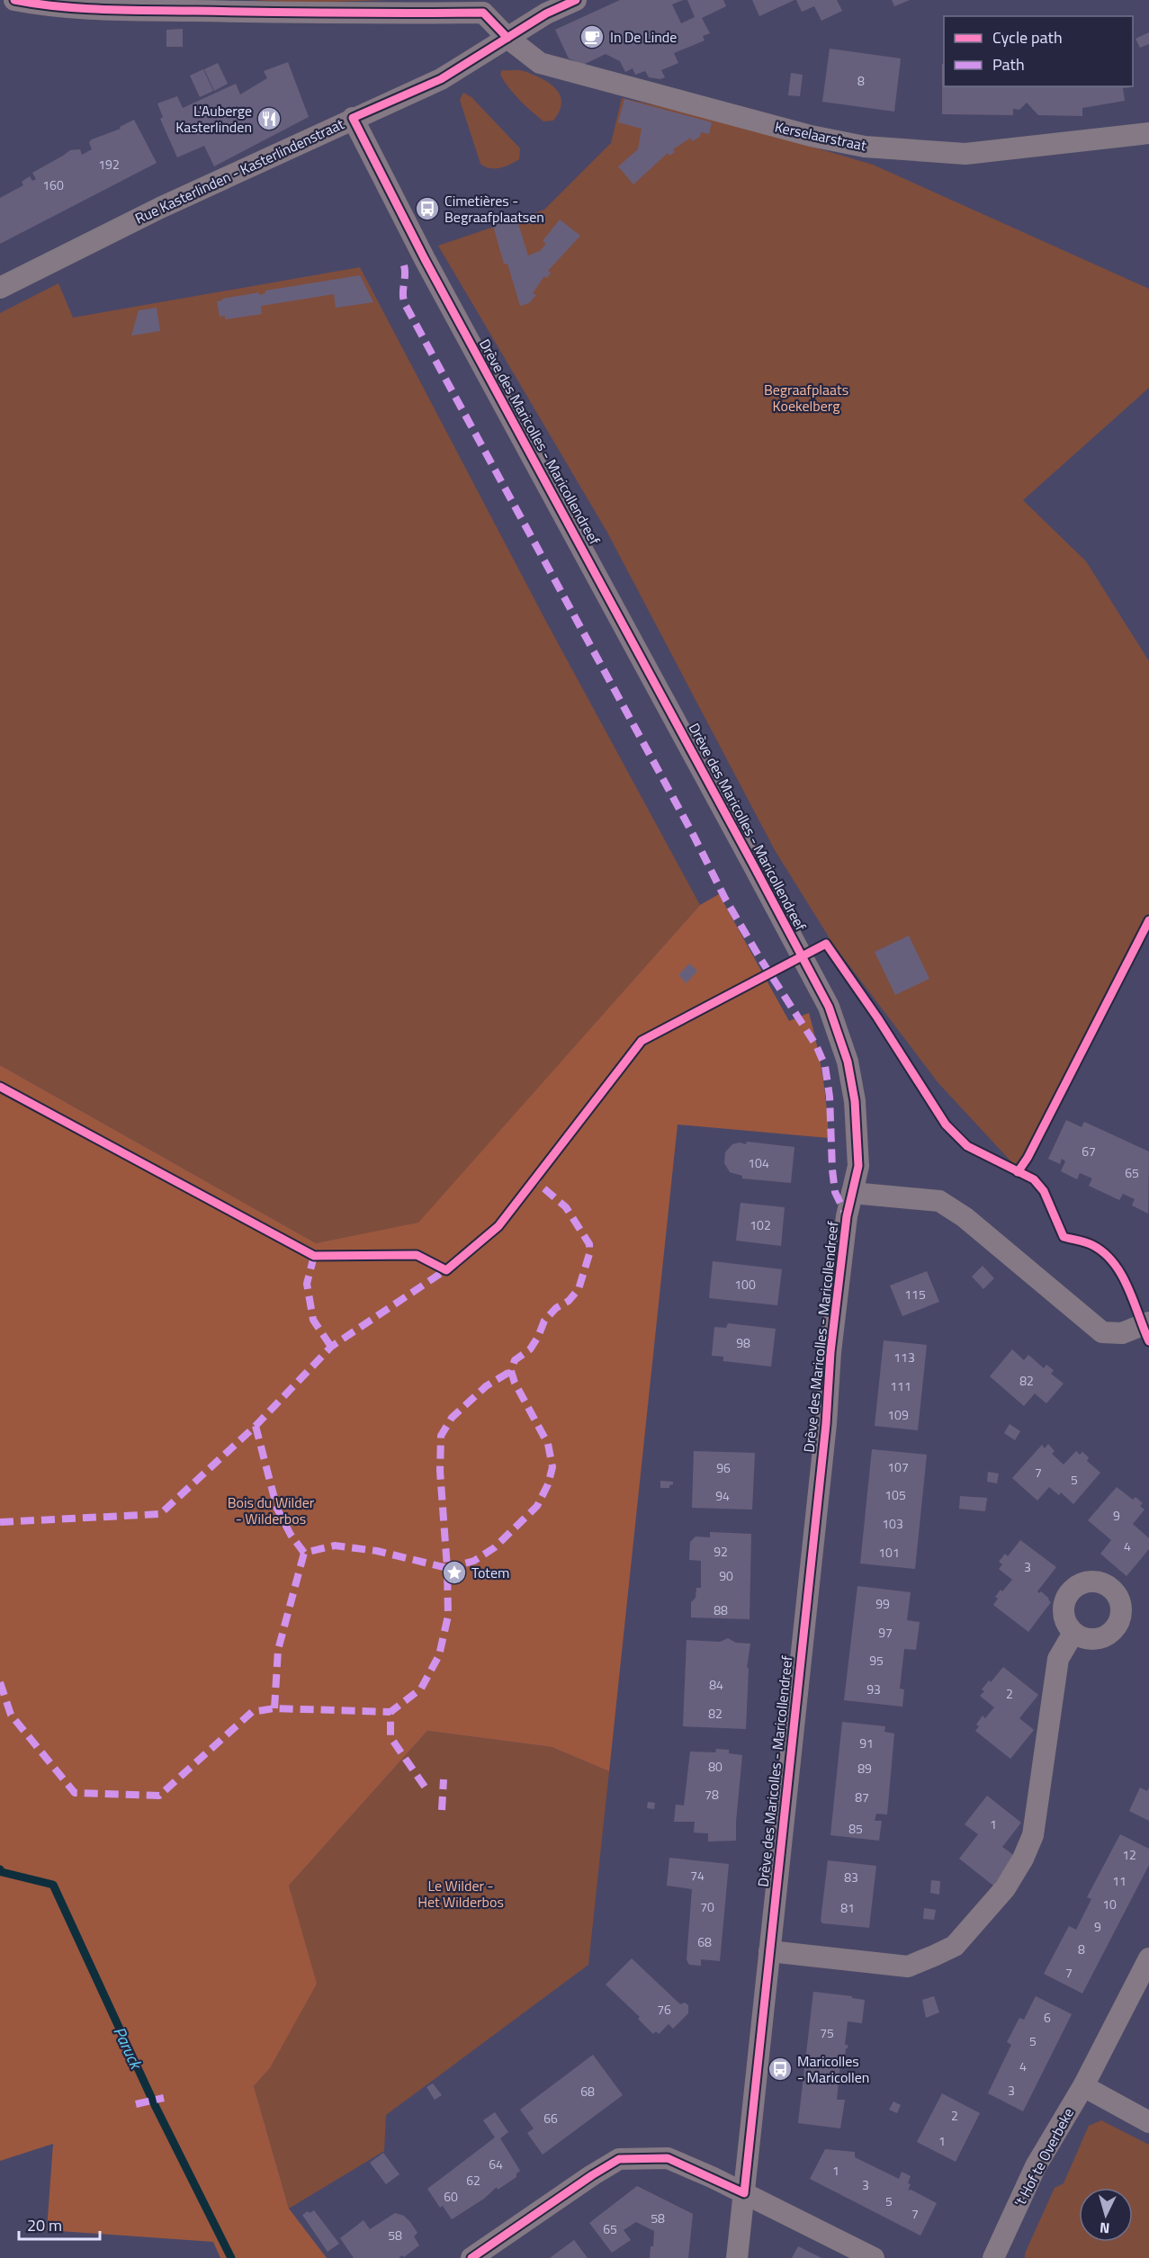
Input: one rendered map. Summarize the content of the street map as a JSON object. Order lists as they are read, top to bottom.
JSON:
{
  "streets": {
    "street": [
      "Kerselaarstraat",
      "Rue Kasterlinden - Kasterlindenstraat",
      "Drève des Maricolles - Maricollendreef",
      "'t Hof te Overbeke"
    ]
  },
  "crossings": [
    ["Kerselaarstraat", "Rue Kasterlinden - Kasterlindenstraat"],
    ["Rue Kasterlinden - Kasterlindenstraat", "Drève des Maricolles - Maricollendreef"]
  ],
  "water": ["Paruck"],
  "parks": ["Begraafplaats Koekelberg", "Bois du Wilder - Wilderbos", "Le Wilder - Het Wilderbos"],
  "places": {
    "cafe": ["In De Linde"],
    "restaurant": ["L'Auberge Kasterlinden"],
    "bus stop": ["Cimetières - Begraafplaatsen", "Maricolles - Maricollen"],
    "place": ["Totem"]
  },
  "house_numbers": [
    "8",
    "192",
    "160",
    "67",
    "104",
    "65",
    "102",
    "100",
    "115",
    "98",
    "113",
    "82",
    "111",
    "109",
    "107",
    "96",
    "7",
    "5",
    "105",
    "94",
    "9",
    "103",
    "4",
    "92",
    "101",
    "3",
    "90",
    "99",
    "88",
    "97",
    "95",
    "84",
    "93",
    "2",
    "82",
    "91",
    "80",
    "89",
    "78",
    "87",
    "1",
    "85",
    "12",
    "74",
    "83",
    "11",
    "10",
    "70",
    "81",
    "9",
    "68",
    "8",
    "7",
    "76",
    "6",
    "75",
    "5",
    "4",
    "3",
    "68",
    "2",
    "66",
    "1",
    "64",
    "1",
    "62",
    "3",
    "60",
    "5",
    "7",
    "58",
    "65",
    "58"
  ],
  "legend": ["Cycle path", "Path"],
  "scale_bar": "20 m",
  "north": "bottom"
}
